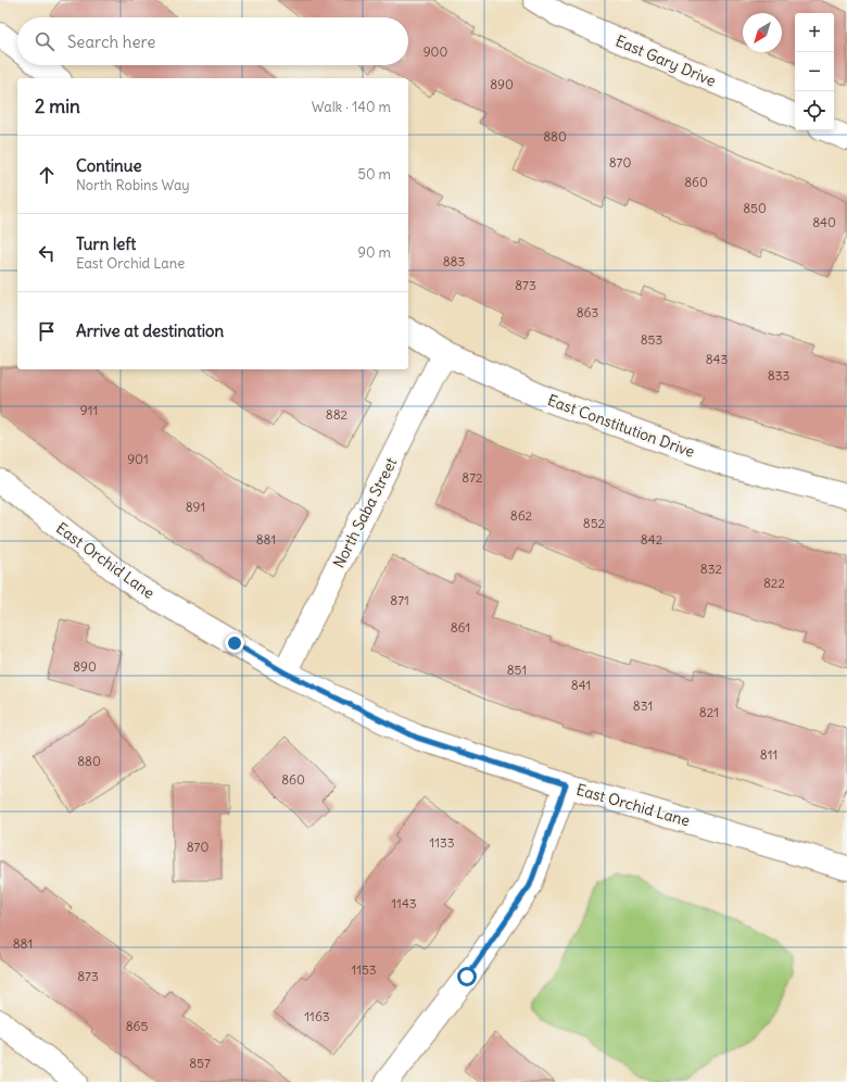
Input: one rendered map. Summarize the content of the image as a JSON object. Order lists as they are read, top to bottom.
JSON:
{
  "streets": {
    "street": [
      "East Gary Drive",
      "East Constitution Drive",
      "North Saba Street",
      "East Orchid Lane"
    ]
  },
  "crossings": [
    ["East Constitution Drive", "North Saba Street"],
    ["North Saba Street", "East Orchid Lane"]
  ],
  "house_numbers": [
    "900",
    "890",
    "880",
    "870",
    "860",
    "850",
    "840",
    "883",
    "873",
    "863",
    "853",
    "843",
    "833",
    "911",
    "882",
    "901",
    "872",
    "891",
    "862",
    "852",
    "881",
    "842",
    "832",
    "822",
    "871",
    "861",
    "890",
    "851",
    "841",
    "831",
    "821",
    "811",
    "880",
    "860",
    "1133",
    "870",
    "1143",
    "881",
    "1153",
    "873",
    "1163",
    "865",
    "857"
  ],
  "north": "bottom left",
  "page": {
    "map_buttons": ["+", "−"],
    "search": "Search here",
    "heading": ["2 min", "Walk · 140 m"],
    "list": [
      ["Continue", "North Robins Way", "50 m"],
      ["Turn left", "East Orchid Lane", "90 m"],
      "Arrive at destination"
    ]
  }
}
